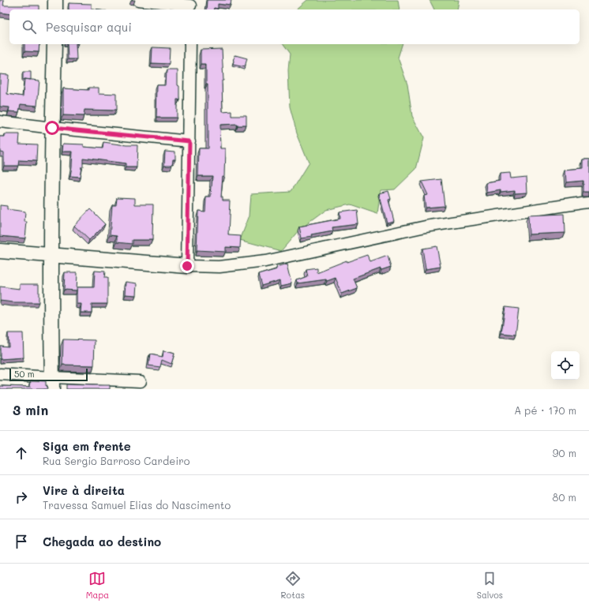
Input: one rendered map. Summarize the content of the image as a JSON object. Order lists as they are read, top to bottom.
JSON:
{
  "scale_bar": "50 m",
  "page": {
    "search": "Pesquisar aqui",
    "scale": "50 m",
    "heading": ["3 min", "A pé · 170 m"],
    "list": [
      ["Siga em frente", "Rua Sergio Barroso Cardeiro", "90 m"],
      ["Vire à direita", "Travessa Samuel Elias do Nascimento", "80 m"],
      "Chegada ao destino"
    ],
    "nav": ["Mapa", "Rotas", "Salvos"]
  }
}
